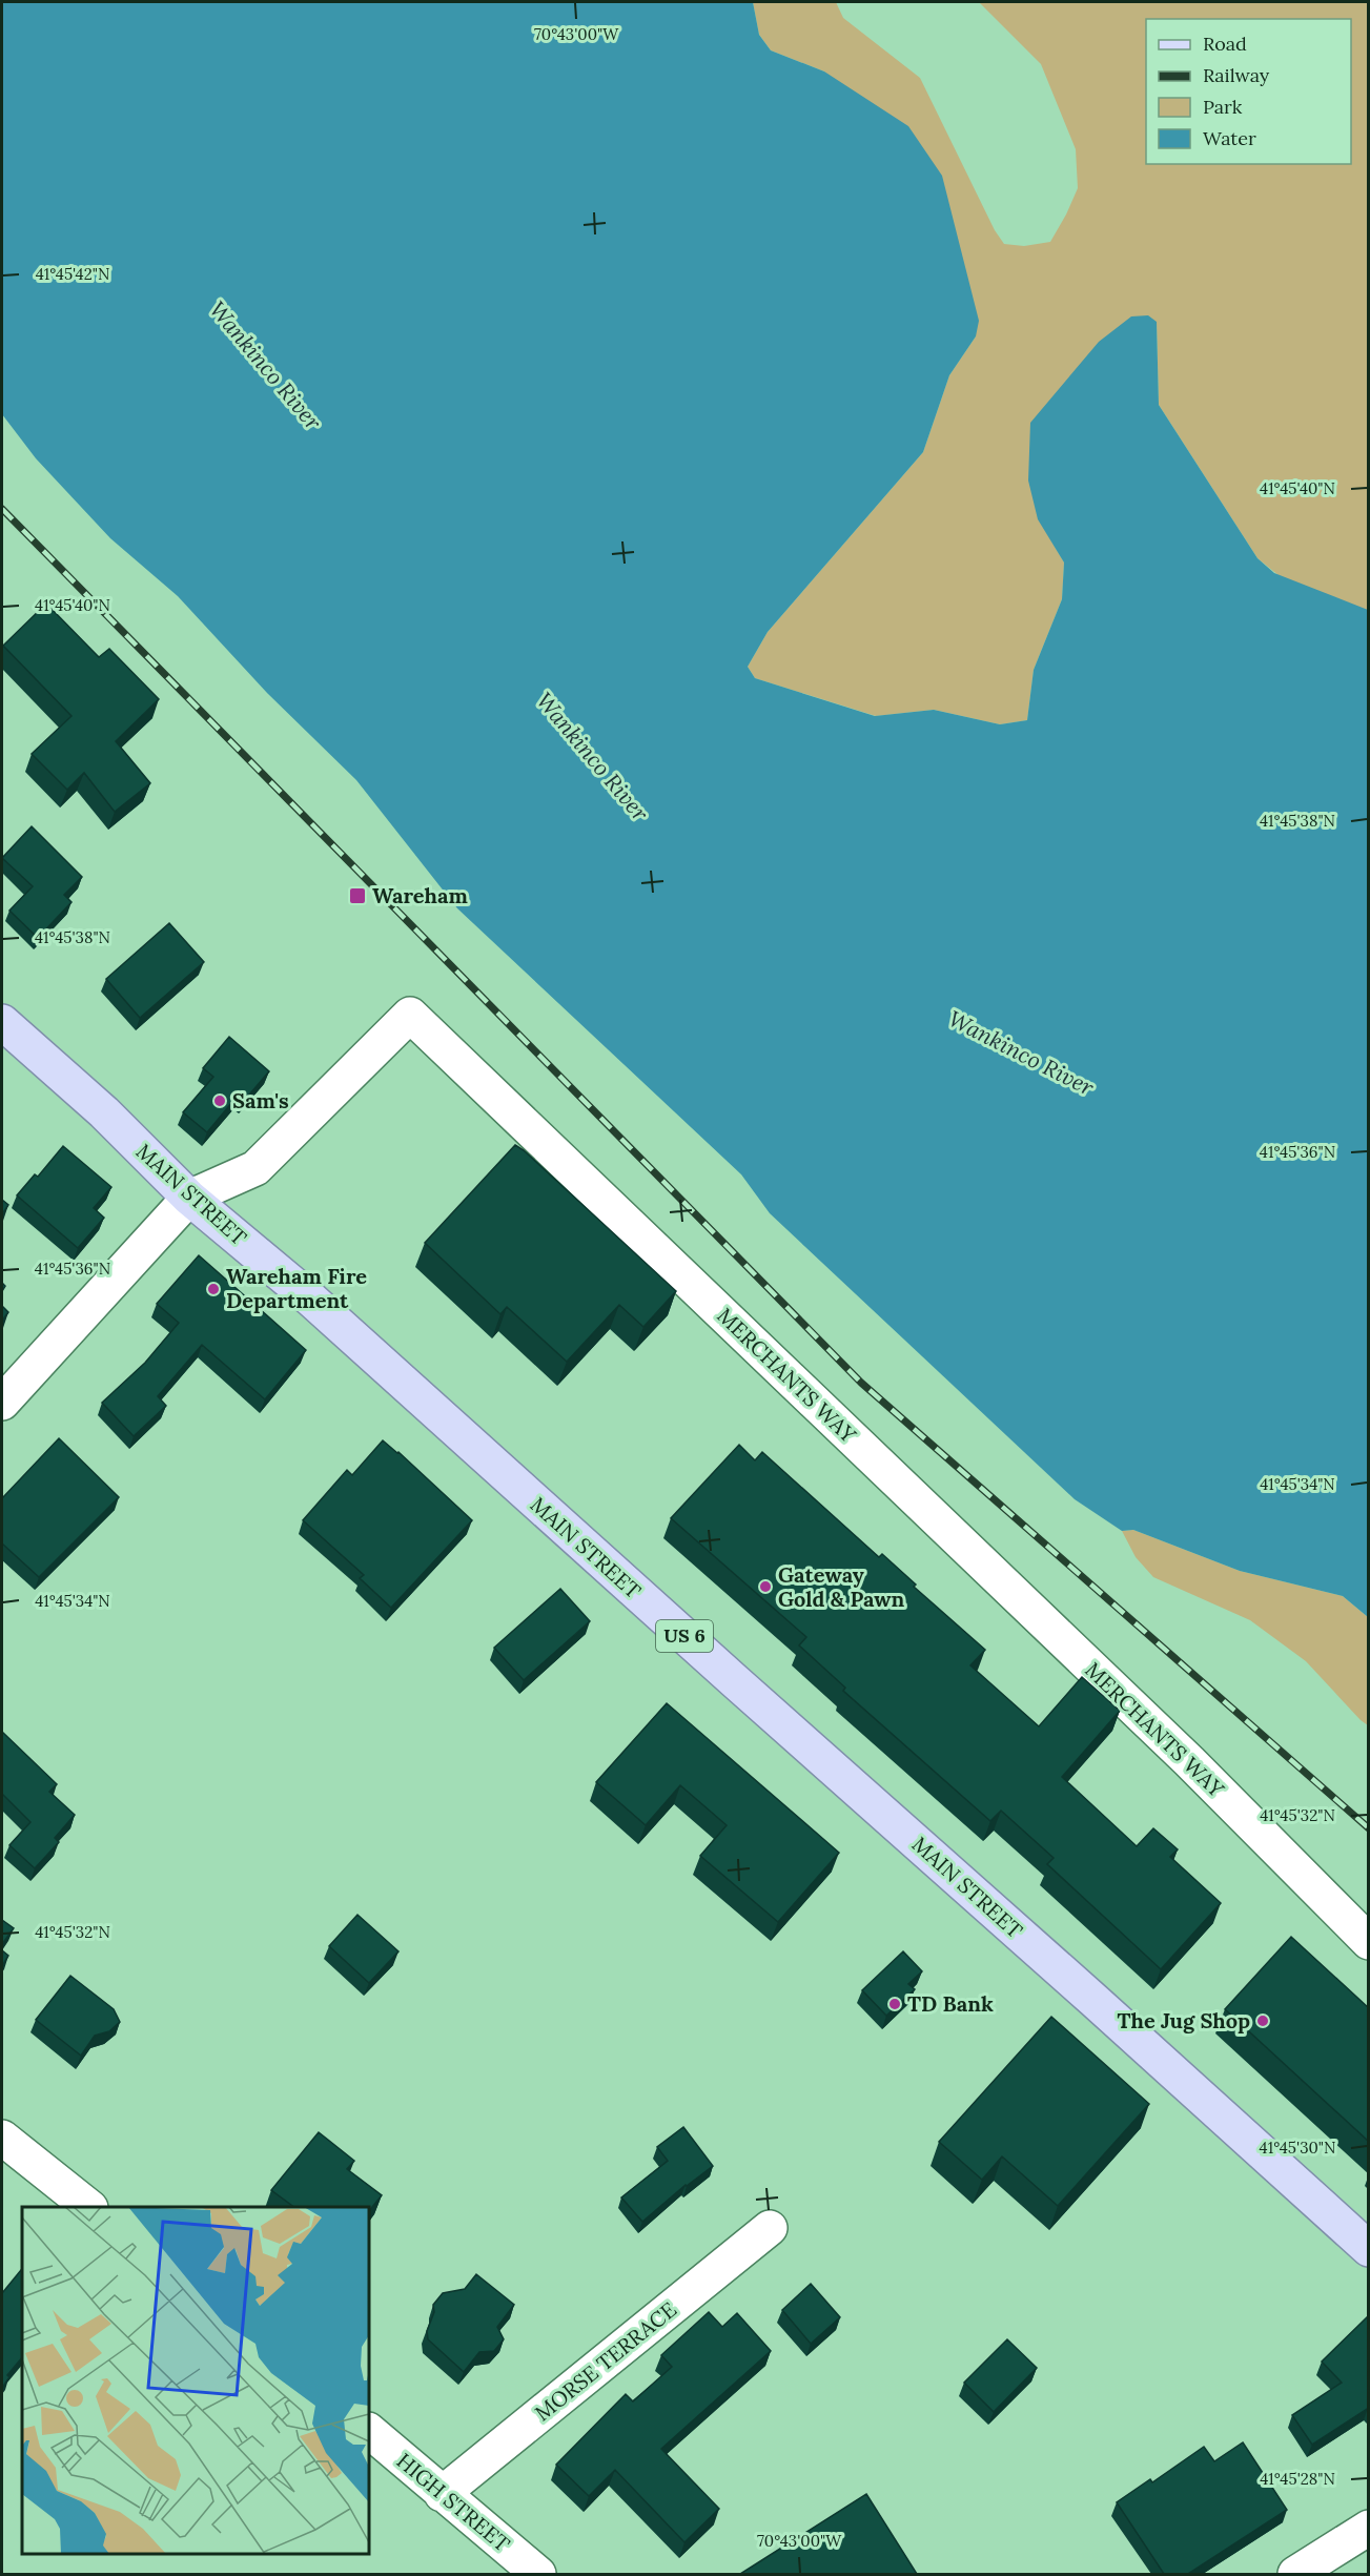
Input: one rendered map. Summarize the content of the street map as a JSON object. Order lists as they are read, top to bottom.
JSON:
{
  "streets": {
    "main road": ["MAIN STREET", "US 6"],
    "street": ["MERCHANTS WAY", "MORSE TERRACE", "HIGH STREET"]
  },
  "crossings": [
    ["MAIN STREET", "MERCHANTS WAY"],
    ["MORSE TERRACE", "HIGH STREET"]
  ],
  "water": ["Wankinco River"],
  "places": {
    "transit": ["Wareham"],
    "other": [
      "Sam's",
      "Wareham Fire Department",
      "Gateway Gold & Pawn",
      "TD Bank",
      "The Jug Shop"
    ]
  },
  "legend": [
    "Road",
    "Railway",
    "Park",
    "Water"
  ],
  "coordinates": [
    "70°43'00\"W",
    "41°45'42\"N",
    "41°45'40\"N",
    "41°45'38\"N",
    "41°45'36\"N",
    "41°45'34\"N",
    "41°45'32\"N",
    "41°45'30\"N",
    "41°45'28\"N"
  ]
}
